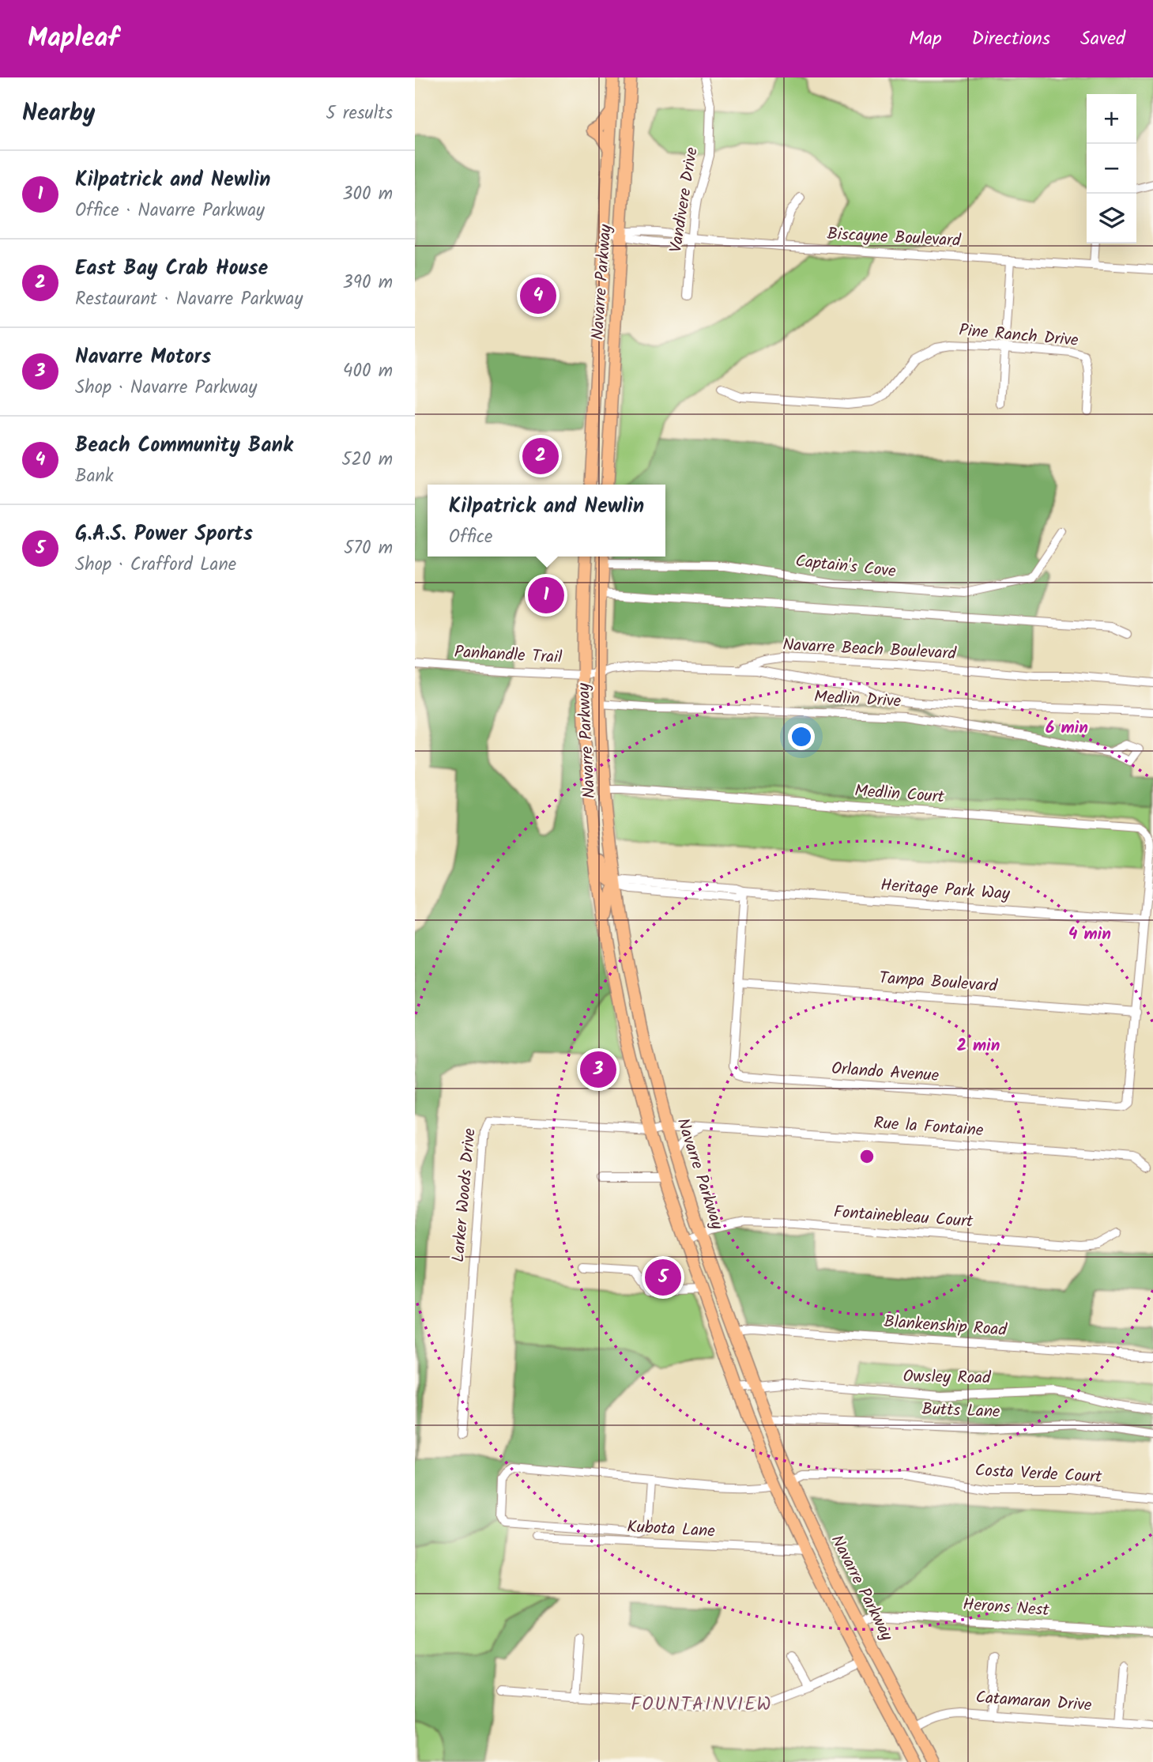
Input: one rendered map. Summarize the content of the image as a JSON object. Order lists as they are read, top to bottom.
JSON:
{
  "streets": {
    "highway": ["Navarre Parkway"],
    "street": [
      "Vandivere Drive",
      "Biscayne Boulevard",
      "Pine Ranch Drive",
      "Captain's Cove",
      "Navarre Beach Boulevard",
      "Panhandle Trail",
      "Medlin Drive",
      "Medlin Court",
      "Heritage Park Way",
      "Tampa Boulevard",
      "Orlando Avenue",
      "Rue la Fontaine",
      "Larker Woods Drive",
      "Fontainebleau Court",
      "Blankenship Road",
      "Owsley Road",
      "Butts Lane",
      "Costa Verde Court",
      "Kubota Lane",
      "Herons Nest",
      "Catamaran Drive"
    ]
  },
  "crossings": [
    ["Vandivere Drive", "Biscayne Boulevard"],
    ["Biscayne Boulevard", "Navarre Parkway"],
    ["Navarre Parkway", "Captain's Cove"],
    ["Navarre Parkway", "Panhandle Trail"],
    ["Navarre Parkway", "Medlin Drive"],
    ["Navarre Parkway", "Medlin Court"],
    ["Navarre Parkway", "Heritage Park Way"],
    ["Navarre Parkway", "Rue la Fontaine"],
    ["Navarre Parkway", "Larker Woods Drive"],
    ["Navarre Parkway", "Fontainebleau Court"],
    ["Navarre Parkway", "Blankenship Road"],
    ["Navarre Parkway", "Owsley Road"],
    ["Navarre Parkway", "Butts Lane"],
    ["Navarre Parkway", "Costa Verde Court"],
    ["Navarre Parkway", "Kubota Lane"],
    ["Navarre Parkway", "Herons Nest"],
    ["Navarre Parkway", "Catamaran Drive"],
    ["Navarre Beach Boulevard", "Panhandle Trail"],
    ["Medlin Court", "Heritage Park Way"],
    ["Heritage Park Way", "Orlando Avenue"],
    ["Tampa Boulevard", "Orlando Avenue"],
    ["Rue la Fontaine", "Larker Woods Drive"]
  ],
  "districts": ["FOUNTAINVIEW"],
  "page": {
    "header": "Mapleaf",
    "nav": ["Map", "Directions", "Saved"],
    "heading": ["Nearby", "5 results"],
    "map_buttons": ["+", "−"],
    "list": [
      {
        "mark": "1",
        "name": "Kilpatrick and Newlin",
        "note": "Office · Navarre Parkway",
        "value": "300 m"
      },
      {
        "mark": "2",
        "name": "East Bay Crab House",
        "note": "Restaurant · Navarre Parkway",
        "value": "390 m"
      },
      {
        "mark": "3",
        "name": "Navarre Motors",
        "note": "Shop · Navarre Parkway",
        "value": "400 m"
      },
      {
        "mark": "4",
        "name": "Beach Community Bank",
        "note": "Bank",
        "value": "520 m"
      },
      {
        "mark": "5",
        "name": "G.A.S. Power Sports",
        "note": "Shop · Crafford Lane",
        "value": "570 m"
      }
    ],
    "pins": [
      "4",
      "2",
      "1",
      "3",
      "5"
    ],
    "popup": ["Kilpatrick and Newlin", "Office"]
  },
  "rings": ["6 min", "4 min", "2 min"]
}
